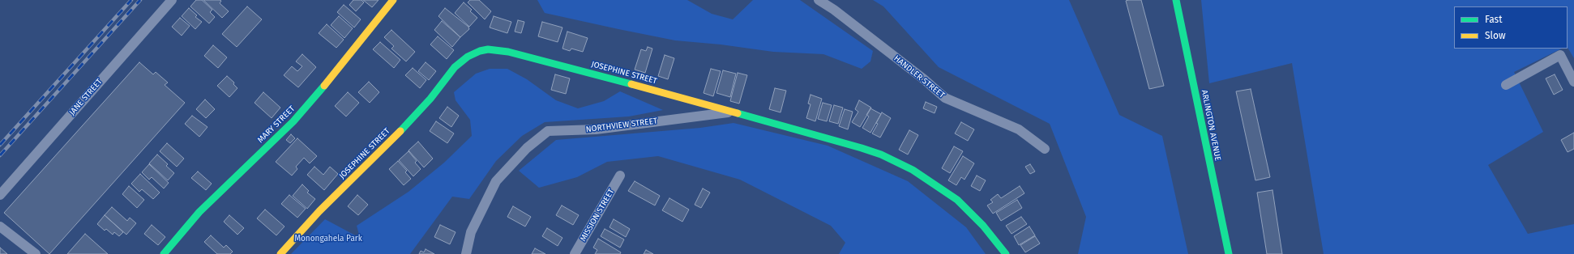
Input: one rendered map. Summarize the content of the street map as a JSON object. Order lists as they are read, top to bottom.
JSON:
{
  "streets": {
    "street": [
      "JOSEPHINE STREET",
      "HANDLER STREET",
      "JANE STREET",
      "MARY STREET",
      "NORTHVIEW STREET",
      "ARLINGTON AVENUE",
      "MISSION STREET"
    ]
  },
  "crossings": [
    ["JOSEPHINE STREET", "NORTHVIEW STREET"]
  ],
  "parks": ["Monongahela Park"],
  "legend": ["Fast", "Slow"]
}
